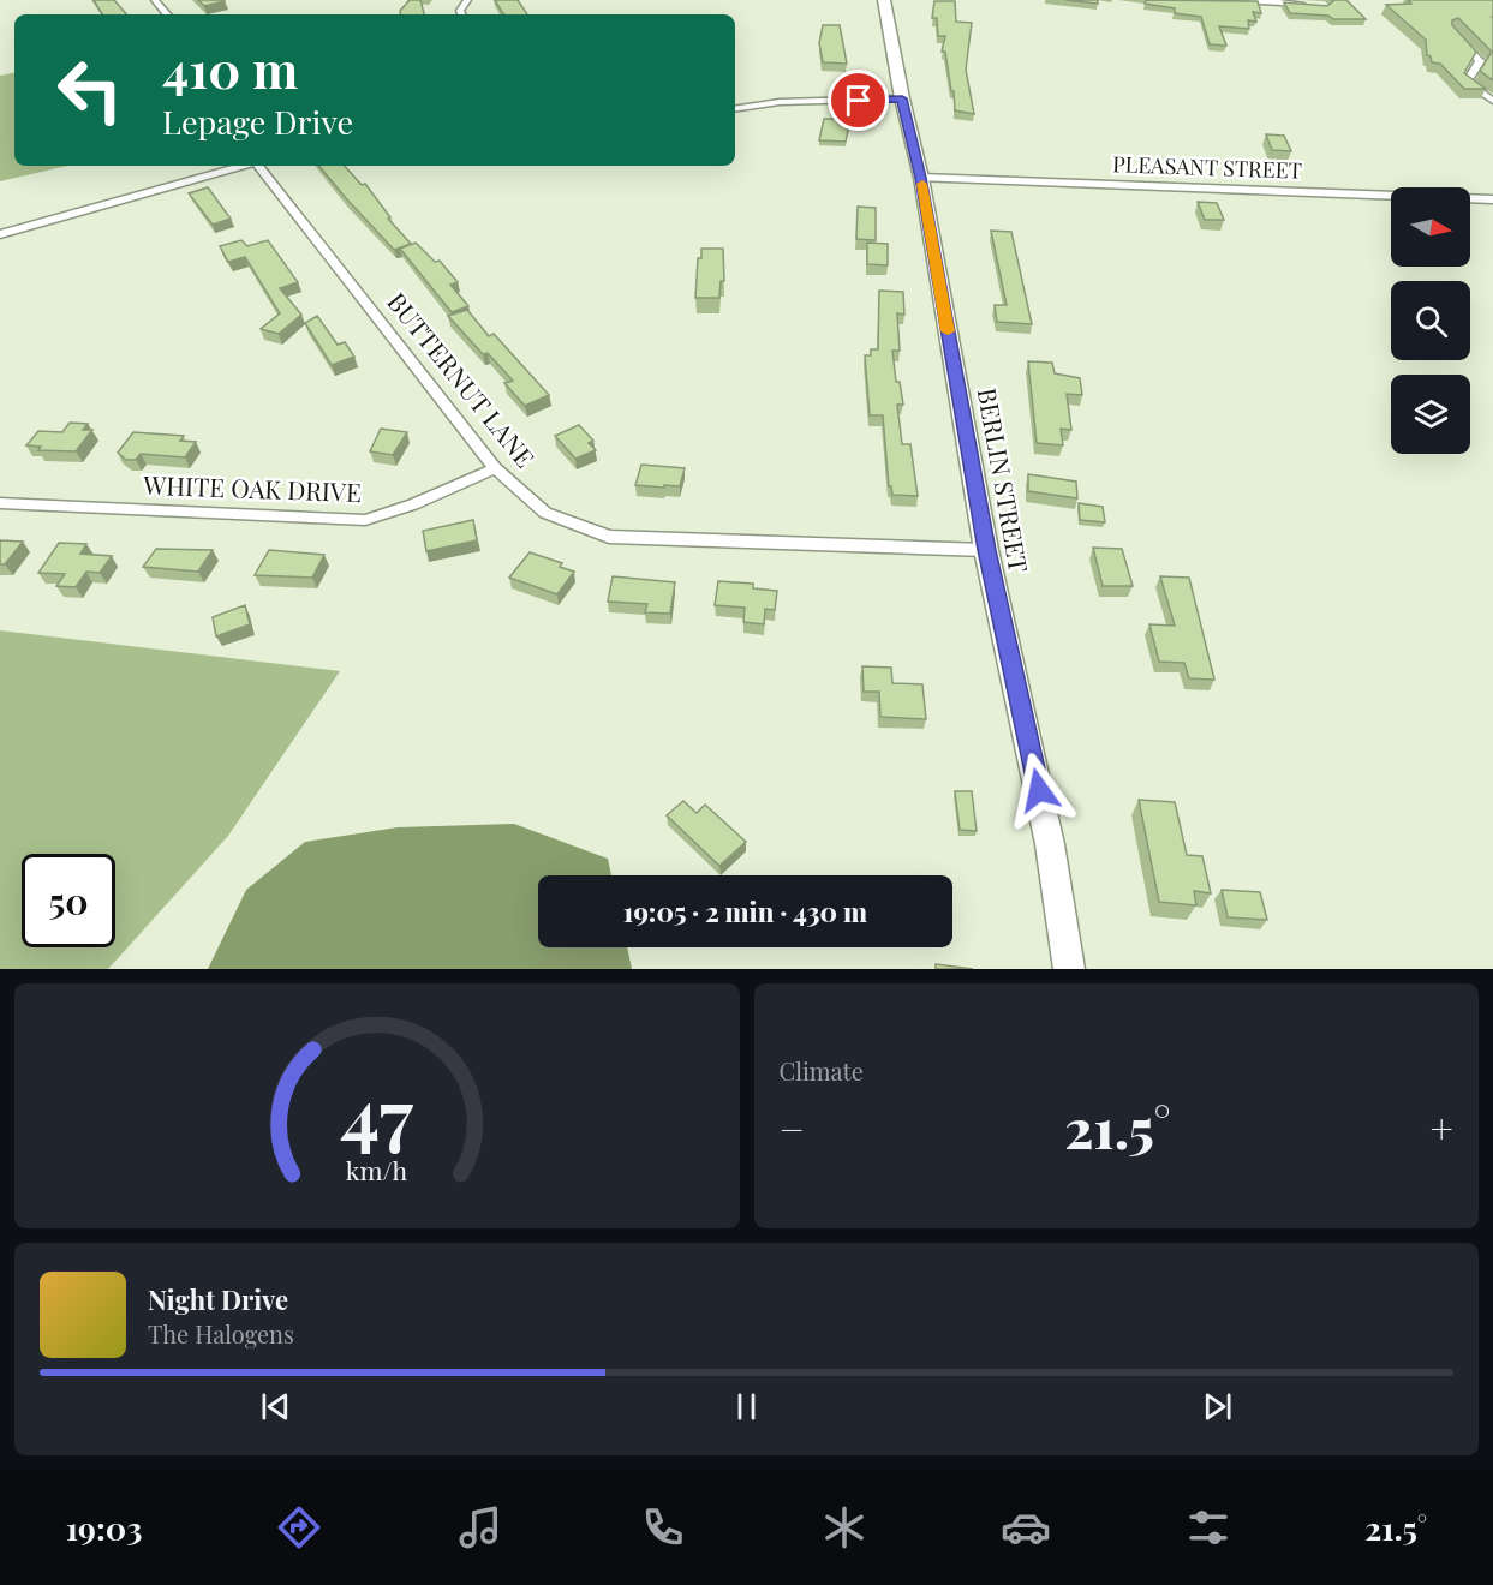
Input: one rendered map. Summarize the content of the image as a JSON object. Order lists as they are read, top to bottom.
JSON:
{
  "streets": {
    "main road": ["BERLIN STREET"],
    "street": ["PLEASANT STREET", "BUTTERNUT LANE", "WHITE OAK DRIVE"]
  },
  "crossings": [
    ["PLEASANT STREET", "BERLIN STREET"],
    ["BUTTERNUT LANE", "BERLIN STREET"],
    ["BUTTERNUT LANE", "WHITE OAK DRIVE"]
  ],
  "north": "right",
  "page": {
    "turn": ["410 m", "Lepage Drive"],
    "limit": "50",
    "trip": "19:05 · 2 min · 430 m",
    "tile": "Climate",
    "heat": ["−", "21.5°", "+"],
    "song": ["Night Drive", "The Halogens"],
    "tabs": ["19:03", "21.5°"],
    "gauge": ["47", "km/h"]
  }
}
